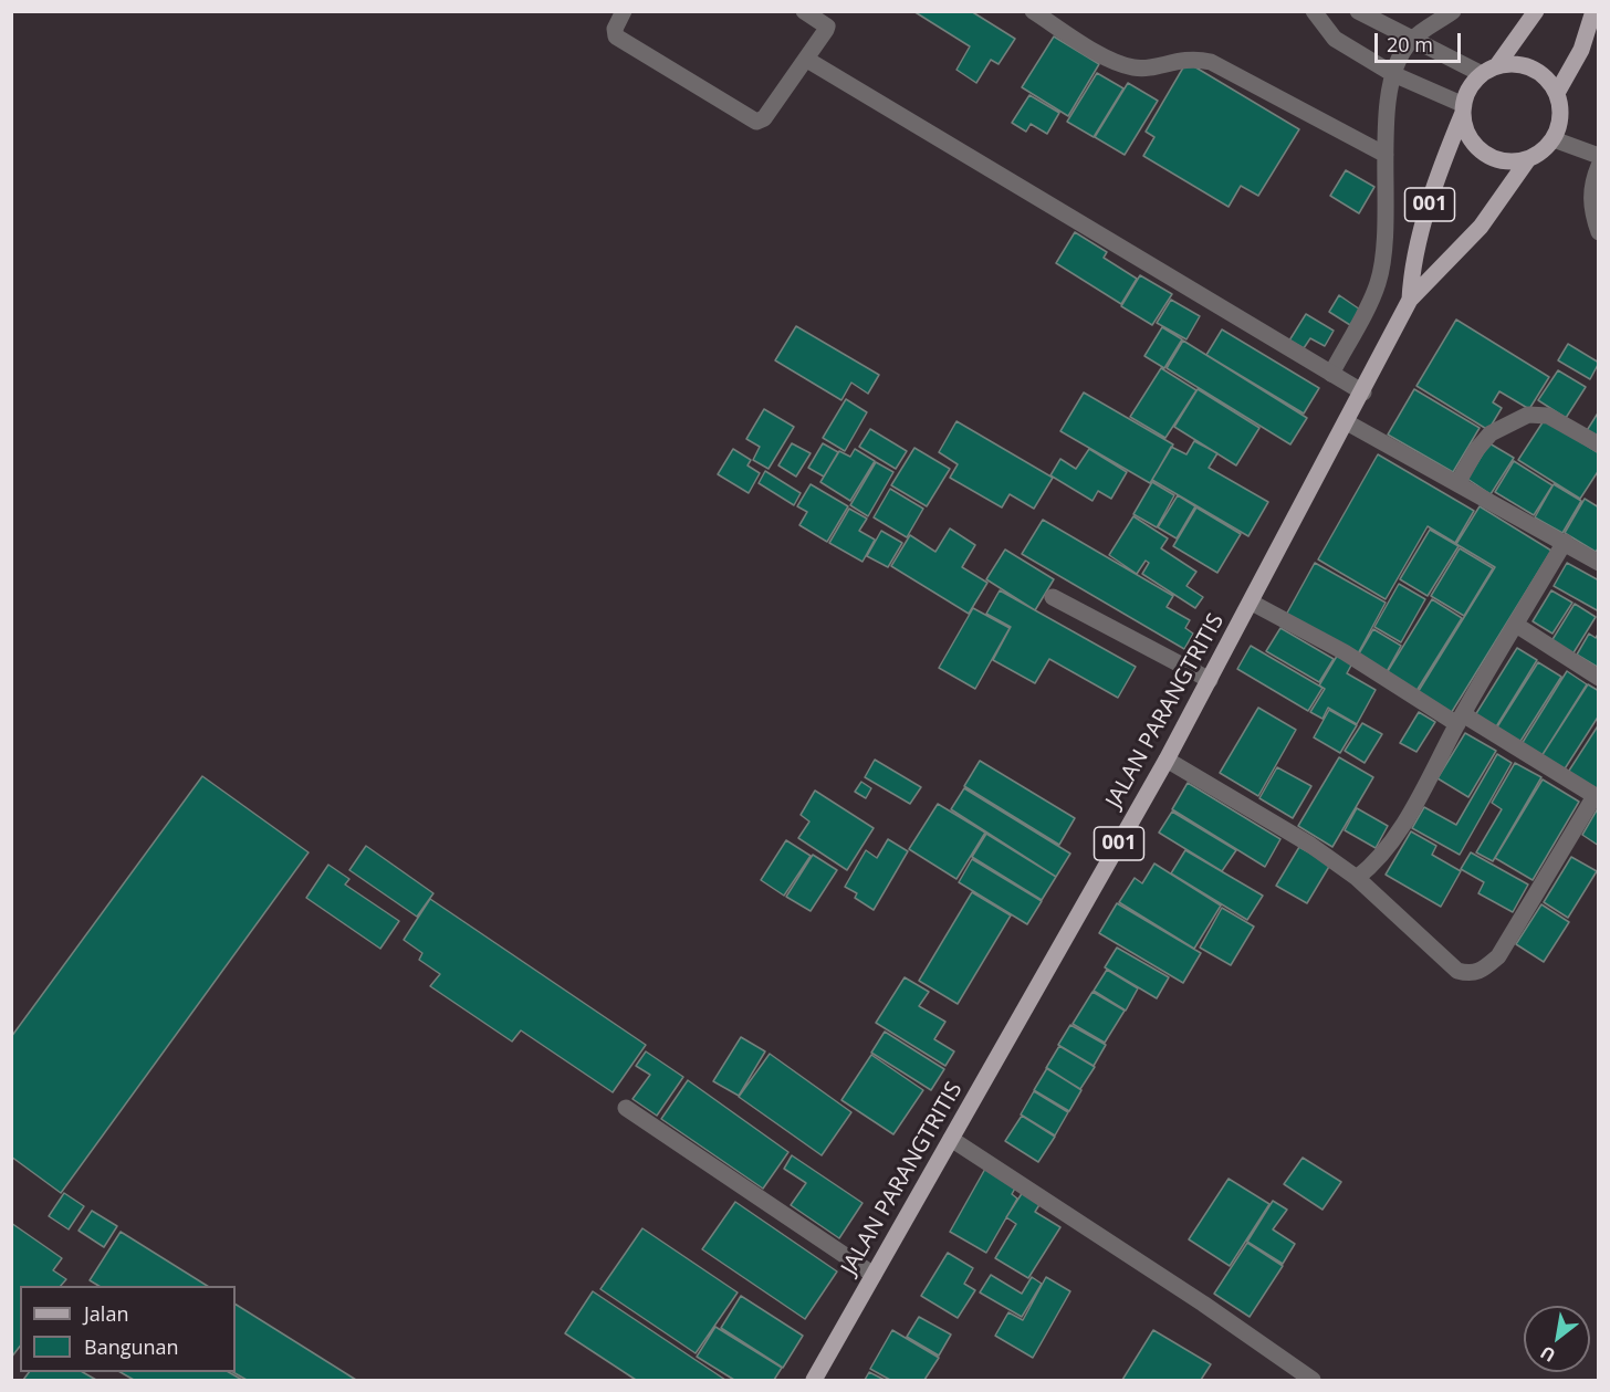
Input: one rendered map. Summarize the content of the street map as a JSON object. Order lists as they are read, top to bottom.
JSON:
{
  "streets": {
    "main road": ["001", "JALAN PARANGTRITIS"]
  },
  "crossings": [
    ["001", "JALAN PARANGTRITIS"]
  ],
  "legend": ["Jalan", "Bangunan"],
  "scale_bar": "20 m",
  "north": "bottom left"
}
